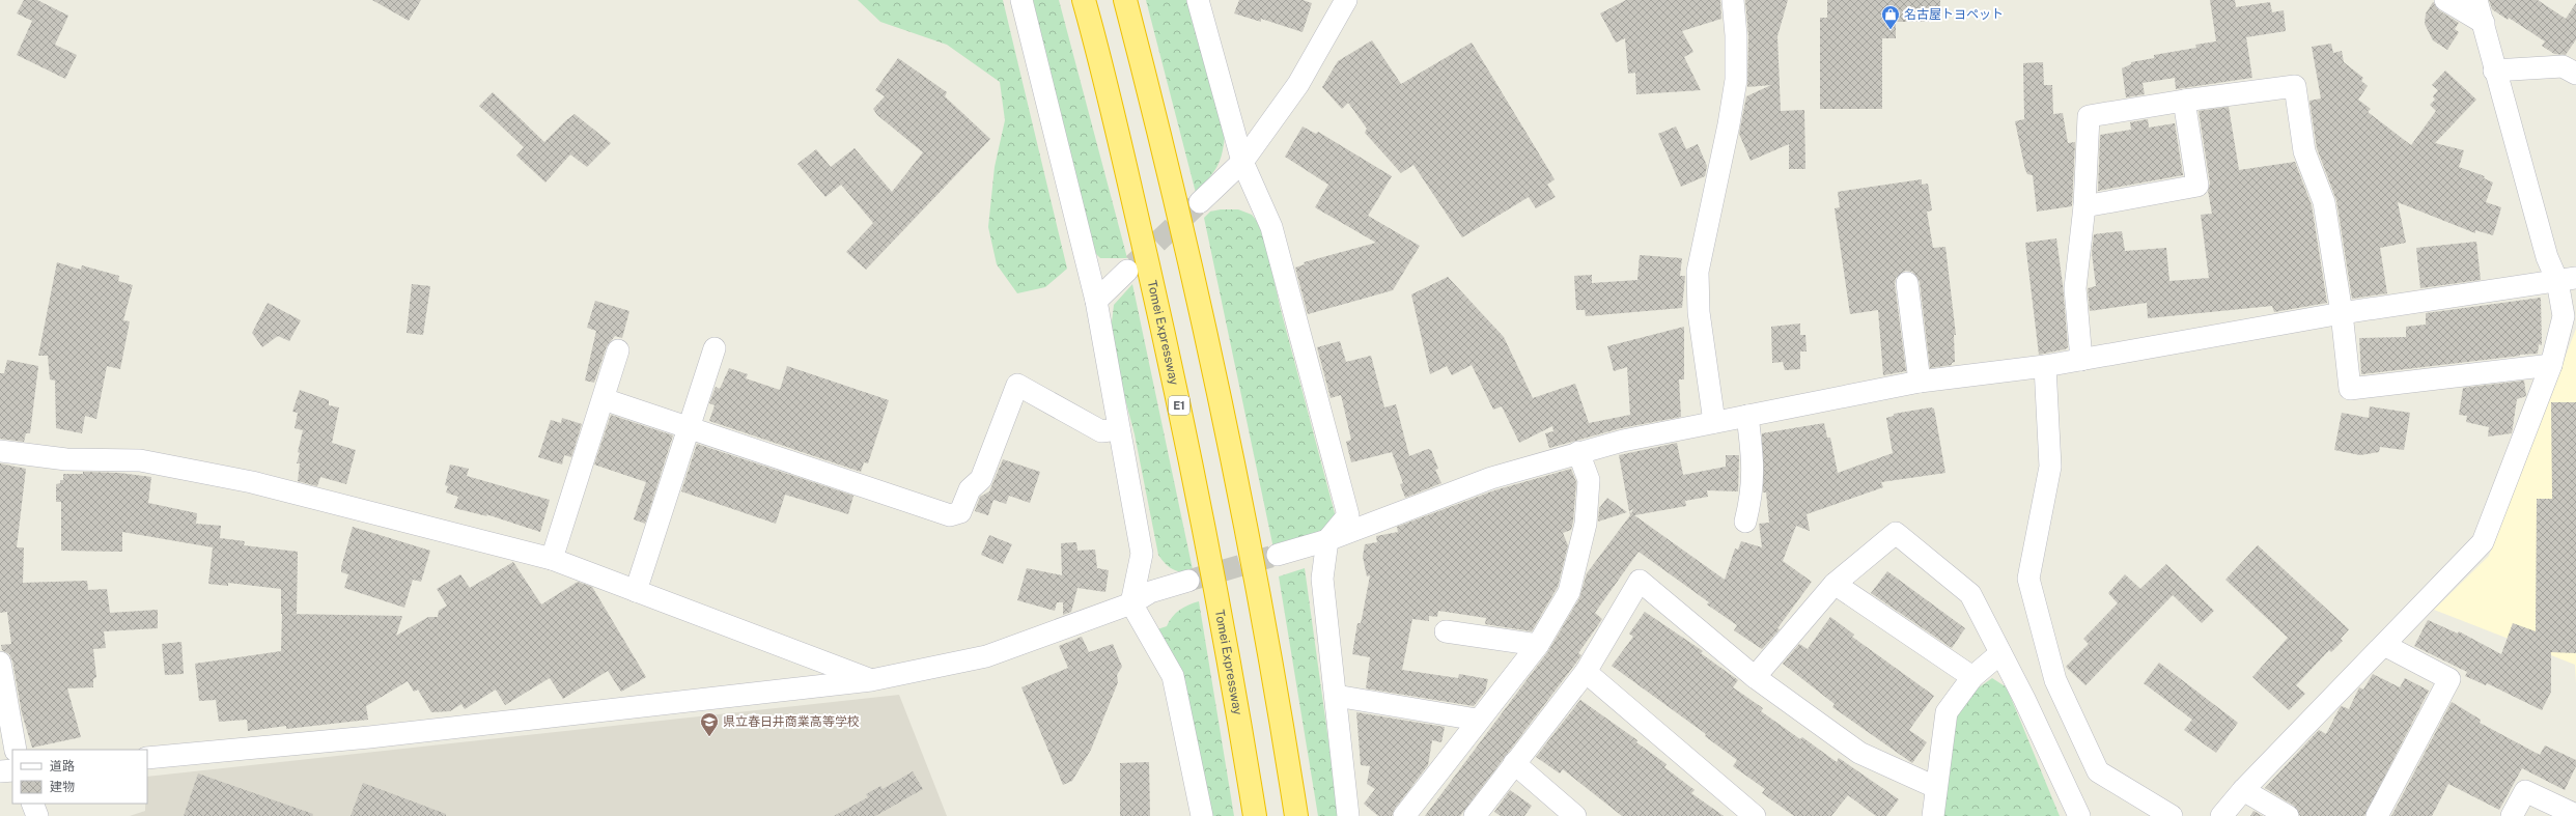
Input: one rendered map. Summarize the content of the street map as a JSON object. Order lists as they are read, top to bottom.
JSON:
{
  "streets": {
    "highway": ["Tomei Expressway", "E1"]
  },
  "places": {
    "shop": ["名古屋トヨペット"],
    "school or university": ["県立春日井商業高等学校"]
  },
  "legend": ["道路", "建物"]
}
